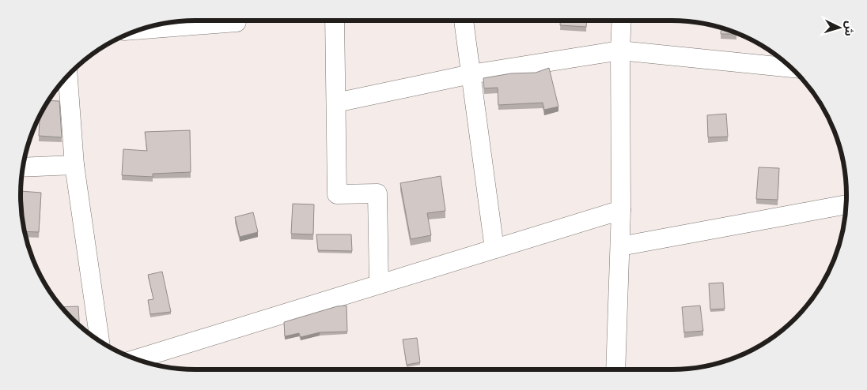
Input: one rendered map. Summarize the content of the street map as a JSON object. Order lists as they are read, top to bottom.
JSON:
{
  "north": "right"
}
